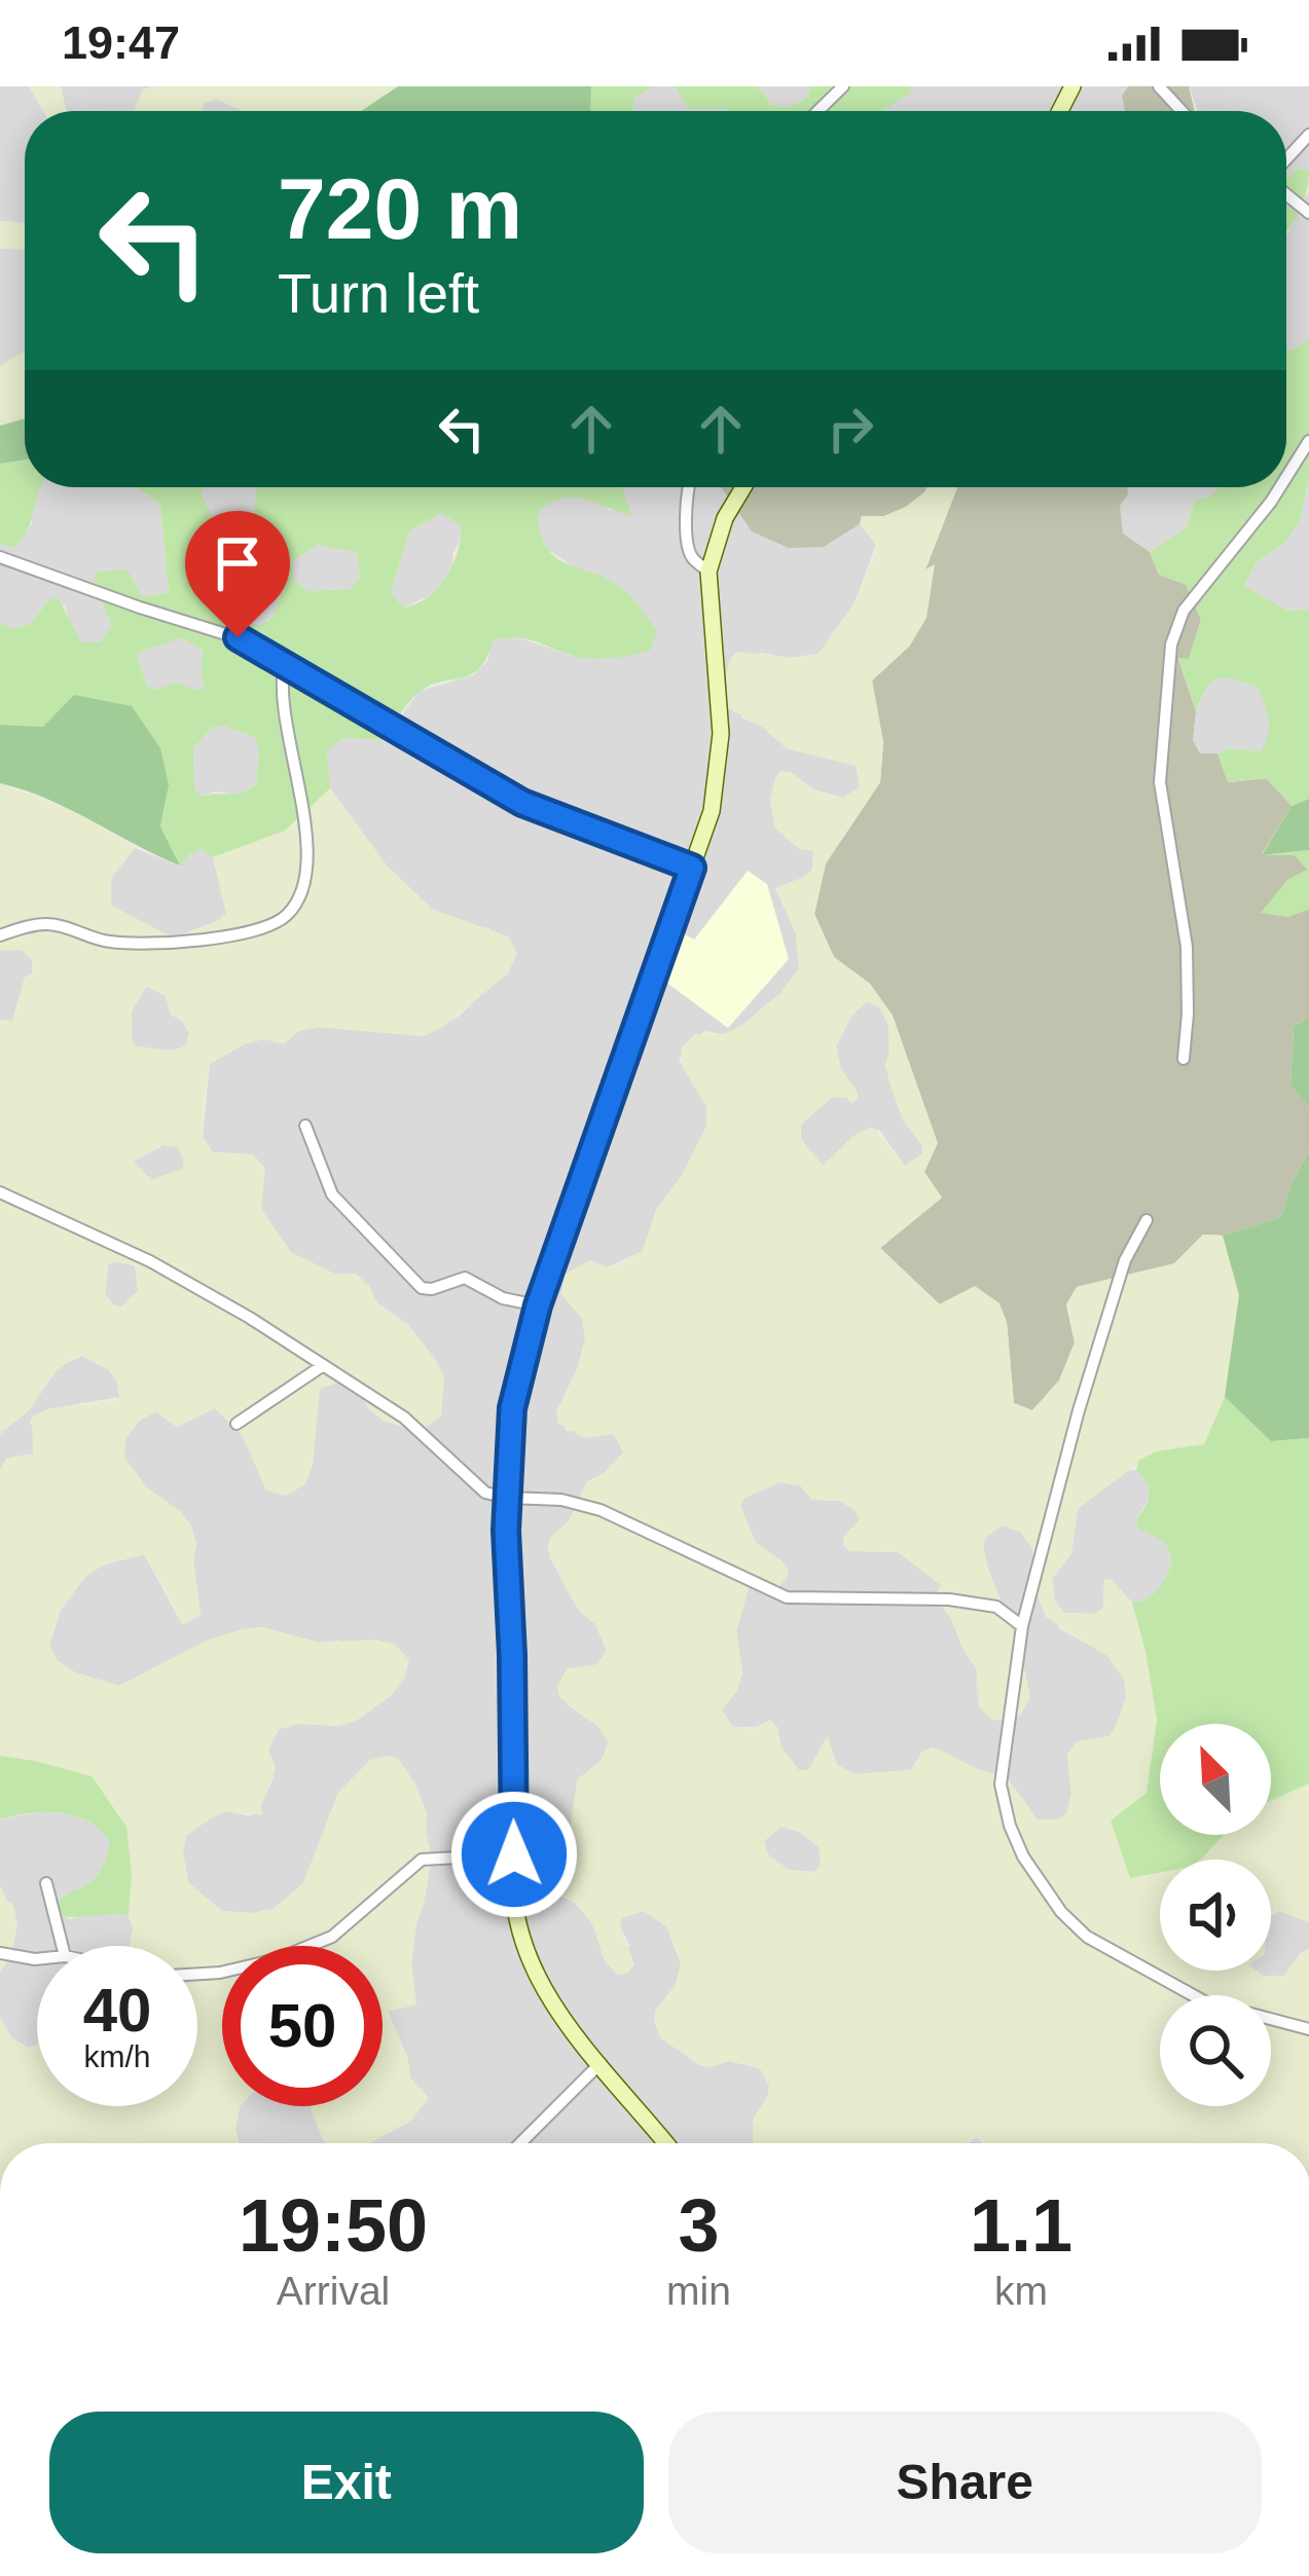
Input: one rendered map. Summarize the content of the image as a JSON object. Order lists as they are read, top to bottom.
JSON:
{
  "north": "top left",
  "page": {
    "status": "19:47",
    "turn": ["720 m", "Turn left"],
    "speed": "40 km/h",
    "limit": "50",
    "eta": [
      "19:50",
      "Arrival",
      "3",
      "min",
      "1.1",
      "km"
    ],
    "buttons": ["Exit", "Share"]
  }
}
